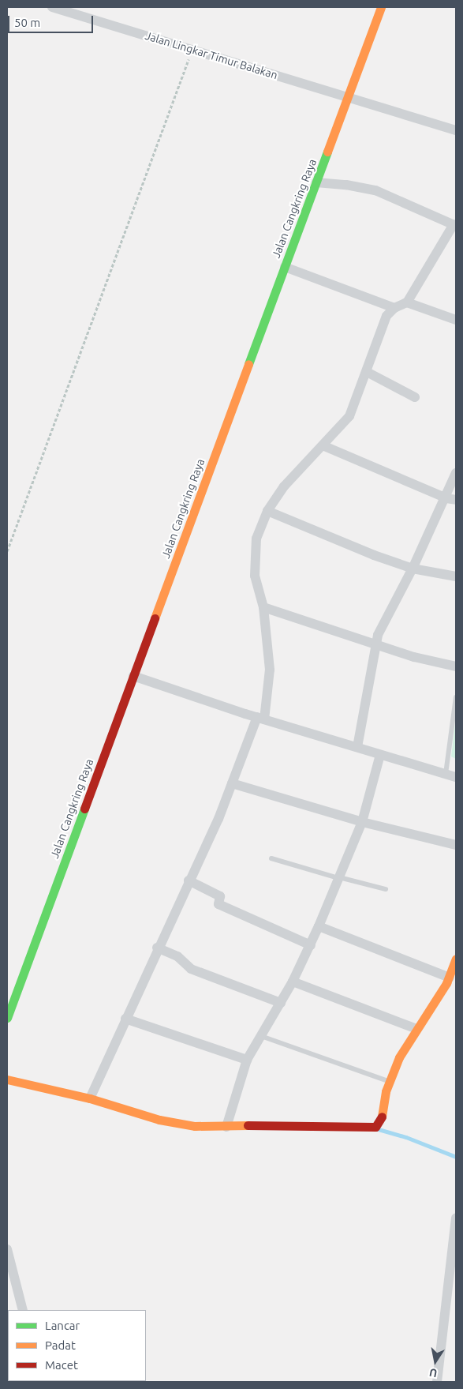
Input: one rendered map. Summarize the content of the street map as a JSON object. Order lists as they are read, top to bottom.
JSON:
{
  "streets": {
    "street": ["Jalan Lingkar Timur Balakan", "Jalan Cangkring Raya"]
  },
  "crossings": [
    ["Jalan Lingkar Timur Balakan", "Jalan Cangkring Raya"]
  ],
  "legend": ["Lancar", "Padat", "Macet"],
  "scale_bar": "50 m",
  "north": "bottom"
}
